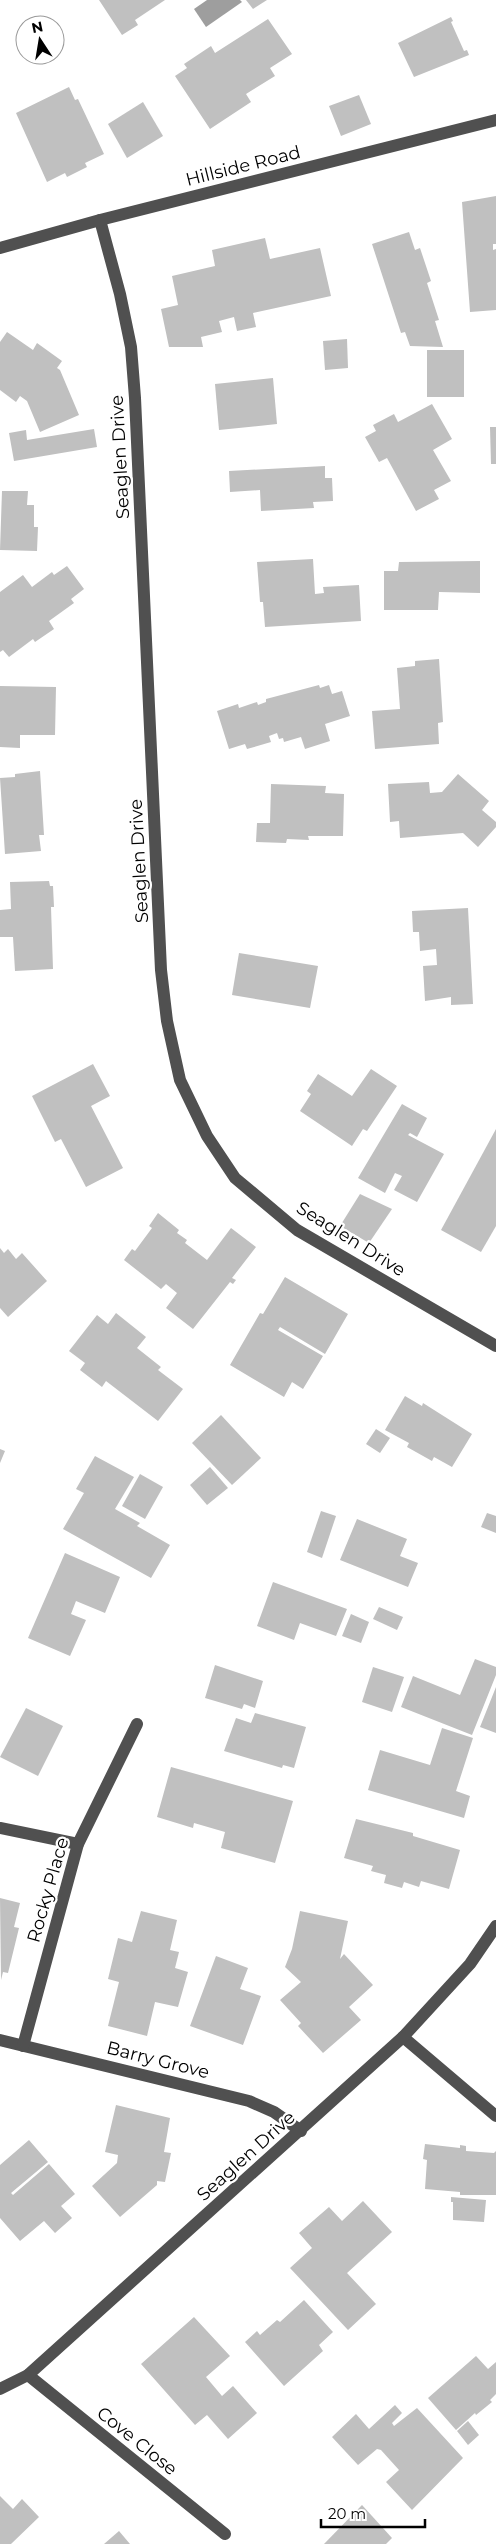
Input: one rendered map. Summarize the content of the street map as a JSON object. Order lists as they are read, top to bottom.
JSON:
{
  "streets": {
    "street": [
      "Hillside Road",
      "Seaglen Drive",
      "Rocky Place",
      "Barry Grove",
      "Cove Close"
    ]
  },
  "crossings": [
    ["Hillside Road", "Seaglen Drive"],
    ["Seaglen Drive", "Barry Grove"],
    ["Seaglen Drive", "Cove Close"],
    ["Rocky Place", "Barry Grove"]
  ],
  "scale_bar": "20 m",
  "north": "top"
}
